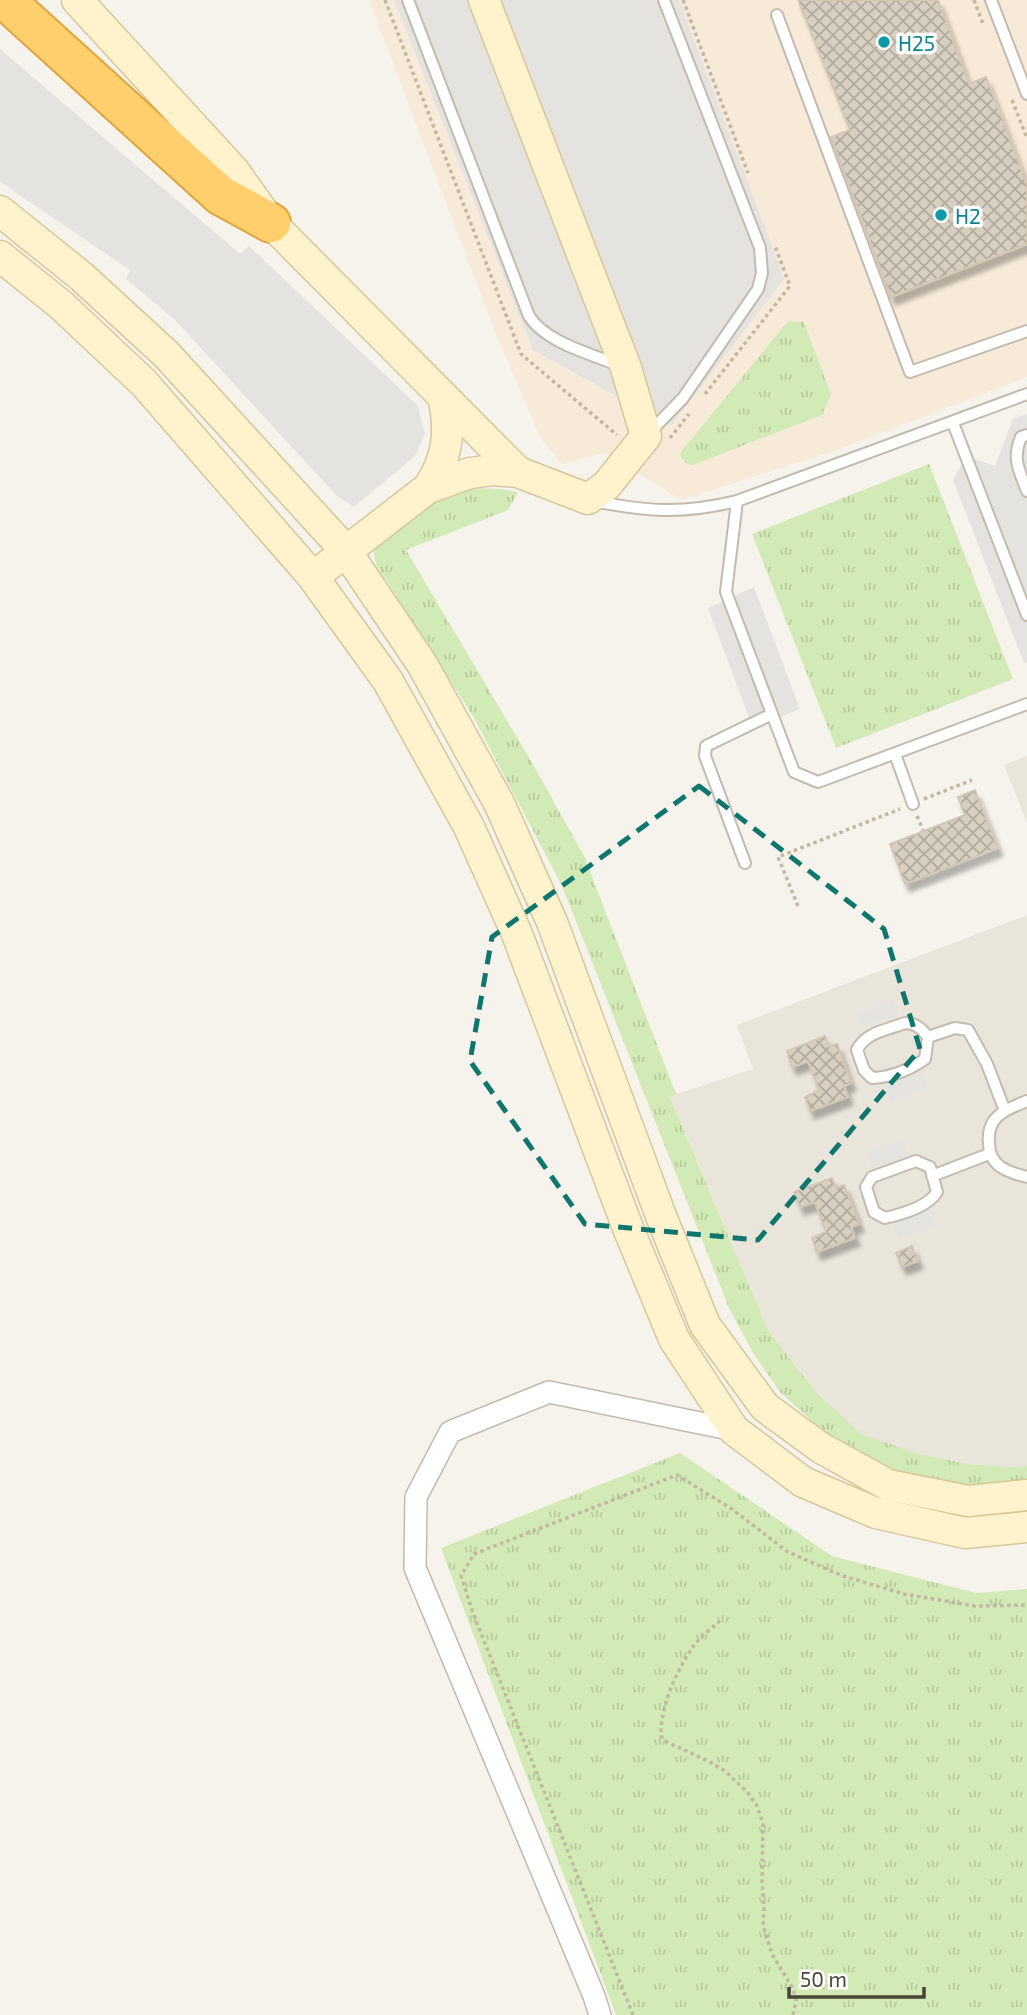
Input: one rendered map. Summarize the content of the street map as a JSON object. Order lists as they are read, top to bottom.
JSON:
{
  "places": ["H25", "H2"],
  "scale_bar": "50 m"
}
